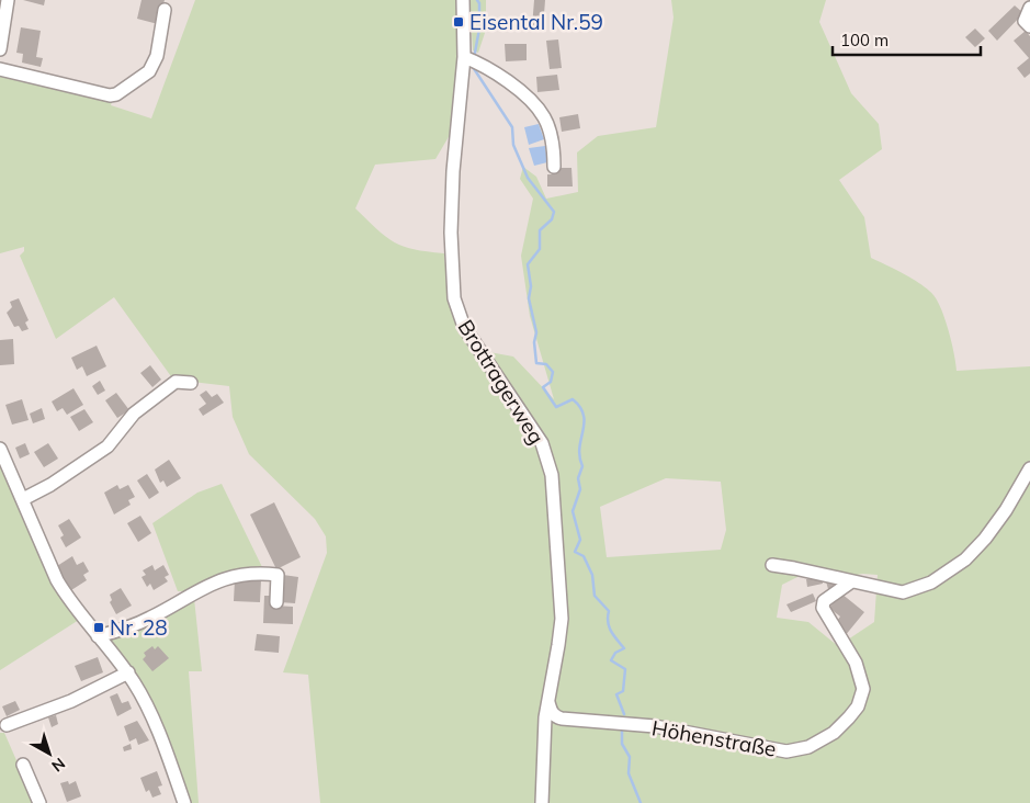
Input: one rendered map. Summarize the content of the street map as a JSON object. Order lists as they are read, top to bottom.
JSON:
{
  "streets": {
    "street": ["Brottragerweg", "Höhenstraße"]
  },
  "crossings": [
    ["Brottragerweg", "Höhenstraße"]
  ],
  "places": {
    "transit": ["Eisental Nr.59", "Nr. 28"]
  },
  "scale_bar": "100 m",
  "north": "bottom right"
}
